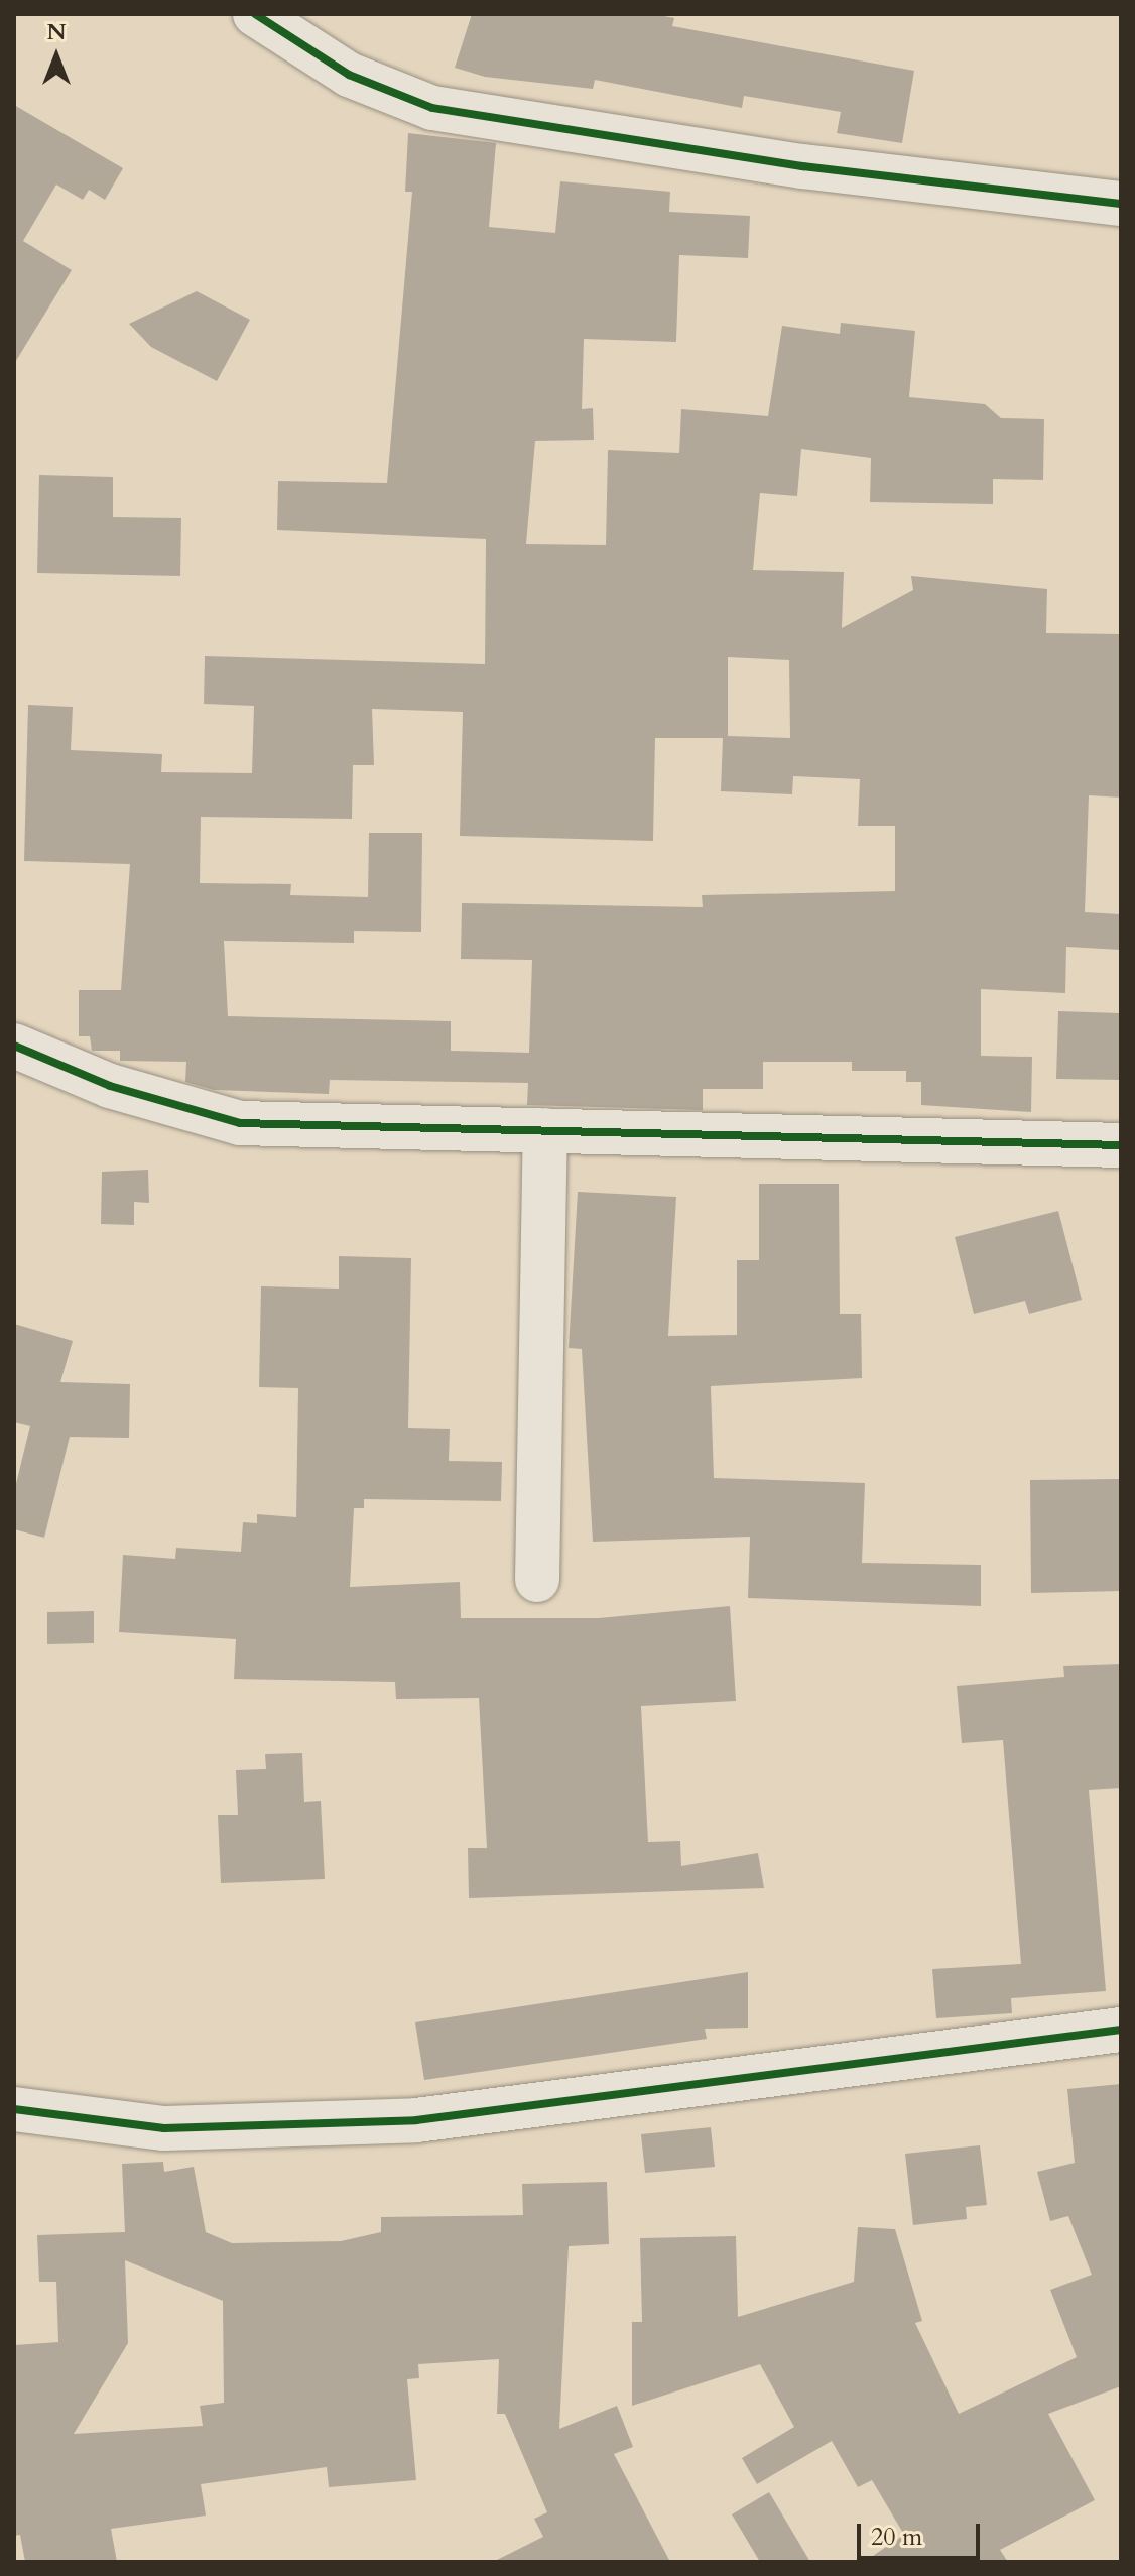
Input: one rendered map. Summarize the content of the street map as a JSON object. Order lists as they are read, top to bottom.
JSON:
{
  "scale_bar": "20 m",
  "north": "top"
}
